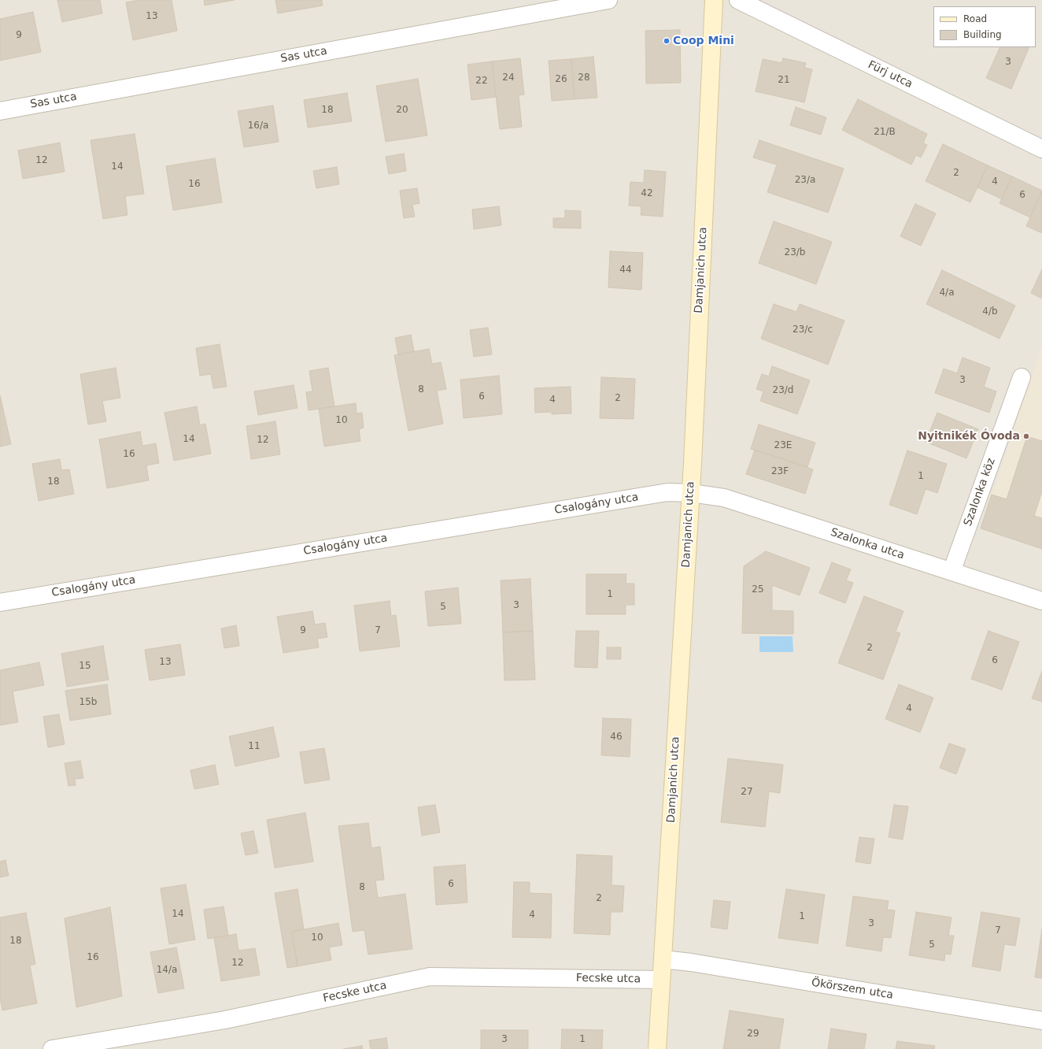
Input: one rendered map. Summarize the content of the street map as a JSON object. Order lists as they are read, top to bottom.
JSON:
{
  "streets": {
    "main road": ["Damjanich utca"],
    "street": [
      "Sas utca",
      "Fürj utca",
      "Szalonka köz",
      "Csalogány utca",
      "Szalonka utca",
      "Fecske utca",
      "Ökörszem utca"
    ]
  },
  "crossings": [
    ["Damjanich utca", "Csalogány utca"],
    ["Damjanich utca", "Szalonka utca"],
    ["Damjanich utca", "Fecske utca"],
    ["Damjanich utca", "Ökörszem utca"],
    ["Szalonka köz", "Szalonka utca"],
    ["Csalogány utca", "Szalonka utca"]
  ],
  "places": ["Coop Mini", "Nyitnikék Óvoda"],
  "house_numbers": [
    "13",
    "9",
    "3",
    "24",
    "28",
    "26",
    "21",
    "22",
    "18",
    "20",
    "16/a",
    "21/B",
    "12",
    "14",
    "2",
    "23/a",
    "4",
    "16",
    "42",
    "6",
    "23/b",
    "44",
    "4/a",
    "4/b",
    "23/c",
    "3",
    "8",
    "23/d",
    "6",
    "2",
    "4",
    "10",
    "14",
    "12",
    "23E",
    "16",
    "23F",
    "1",
    "18",
    "25",
    "1",
    "3",
    "5",
    "9",
    "7",
    "2",
    "6",
    "13",
    "15",
    "15b",
    "4",
    "46",
    "11",
    "27",
    "6",
    "8",
    "2",
    "14",
    "4",
    "1",
    "3",
    "7",
    "10",
    "18",
    "5",
    "16",
    "12",
    "14/a",
    "29",
    "3",
    "1"
  ],
  "legend": ["Road", "Building"]
}
